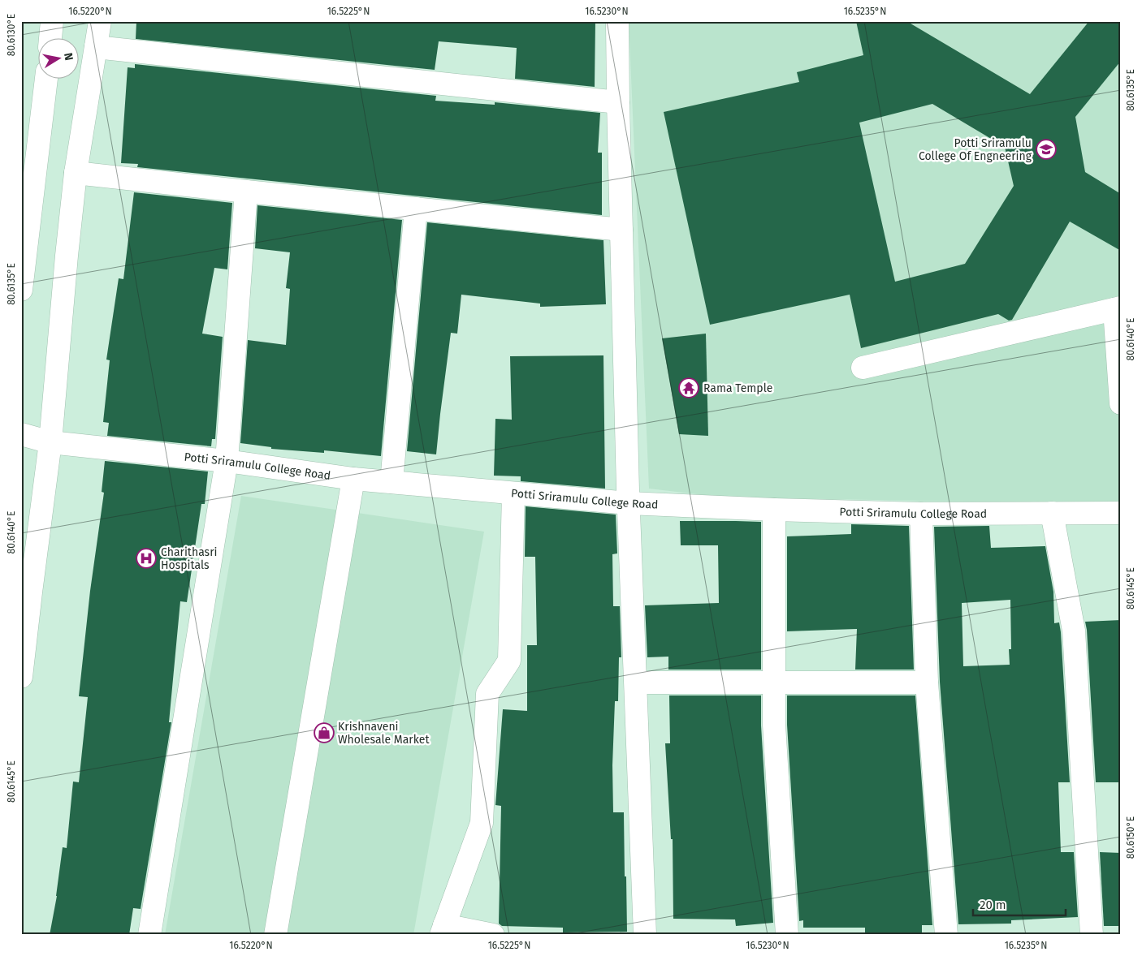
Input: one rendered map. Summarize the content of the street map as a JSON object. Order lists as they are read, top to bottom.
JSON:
{
  "streets": {
    "street": ["Potti Sriramulu College Road"]
  },
  "places": {
    "school or university": ["Potti Sriramulu College Of Engneering"],
    "temple": ["Rama Temple"],
    "hospital": ["Charithasri Hospitals"],
    "shop": ["Krishnaveni Wholesale Market"]
  },
  "scale_bar": "20 m",
  "north": "right",
  "coordinates": [
    "16.5220°N",
    "16.5225°N",
    "16.5230°N",
    "16.5235°N",
    "80.6130°E",
    "80.6135°E",
    "80.6140°E",
    "80.6145°E",
    "80.6150°E"
  ]
}
